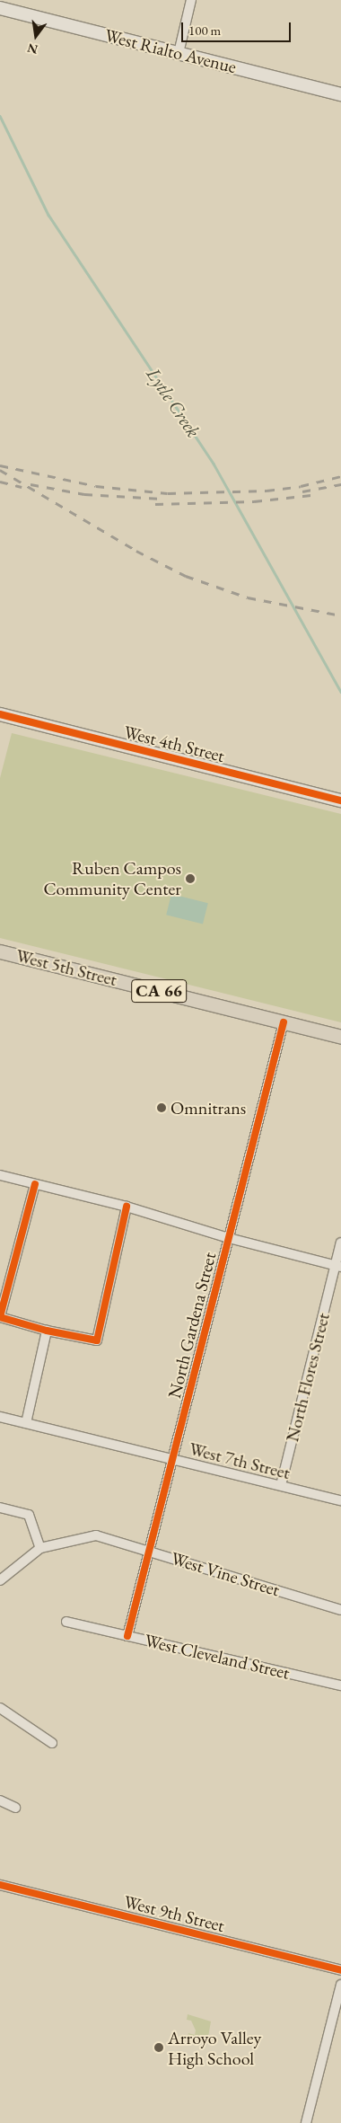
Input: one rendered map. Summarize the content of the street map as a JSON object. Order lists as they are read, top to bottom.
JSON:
{
  "streets": {
    "main road": [
      "West Rialto Avenue",
      "West 4th Street",
      "West 5th Street",
      "CA 66"
    ],
    "street": [
      "North Gardena Street",
      "North Flores Street",
      "West 7th Street",
      "West Vine Street",
      "West Cleveland Street",
      "West 9th Street"
    ]
  },
  "crossings": [
    ["West 5th Street", "North Gardena Street"],
    ["North Gardena Street", "West 7th Street"],
    ["North Gardena Street", "West Vine Street"],
    ["North Gardena Street", "West Cleveland Street"],
    ["North Flores Street", "West 7th Street"]
  ],
  "water": ["Lytle Creek"],
  "places": ["Ruben Campos Community Center", "Omnitrans", "Arroyo Valley High School"],
  "scale_bar": "100 m",
  "north": "bottom"
}
